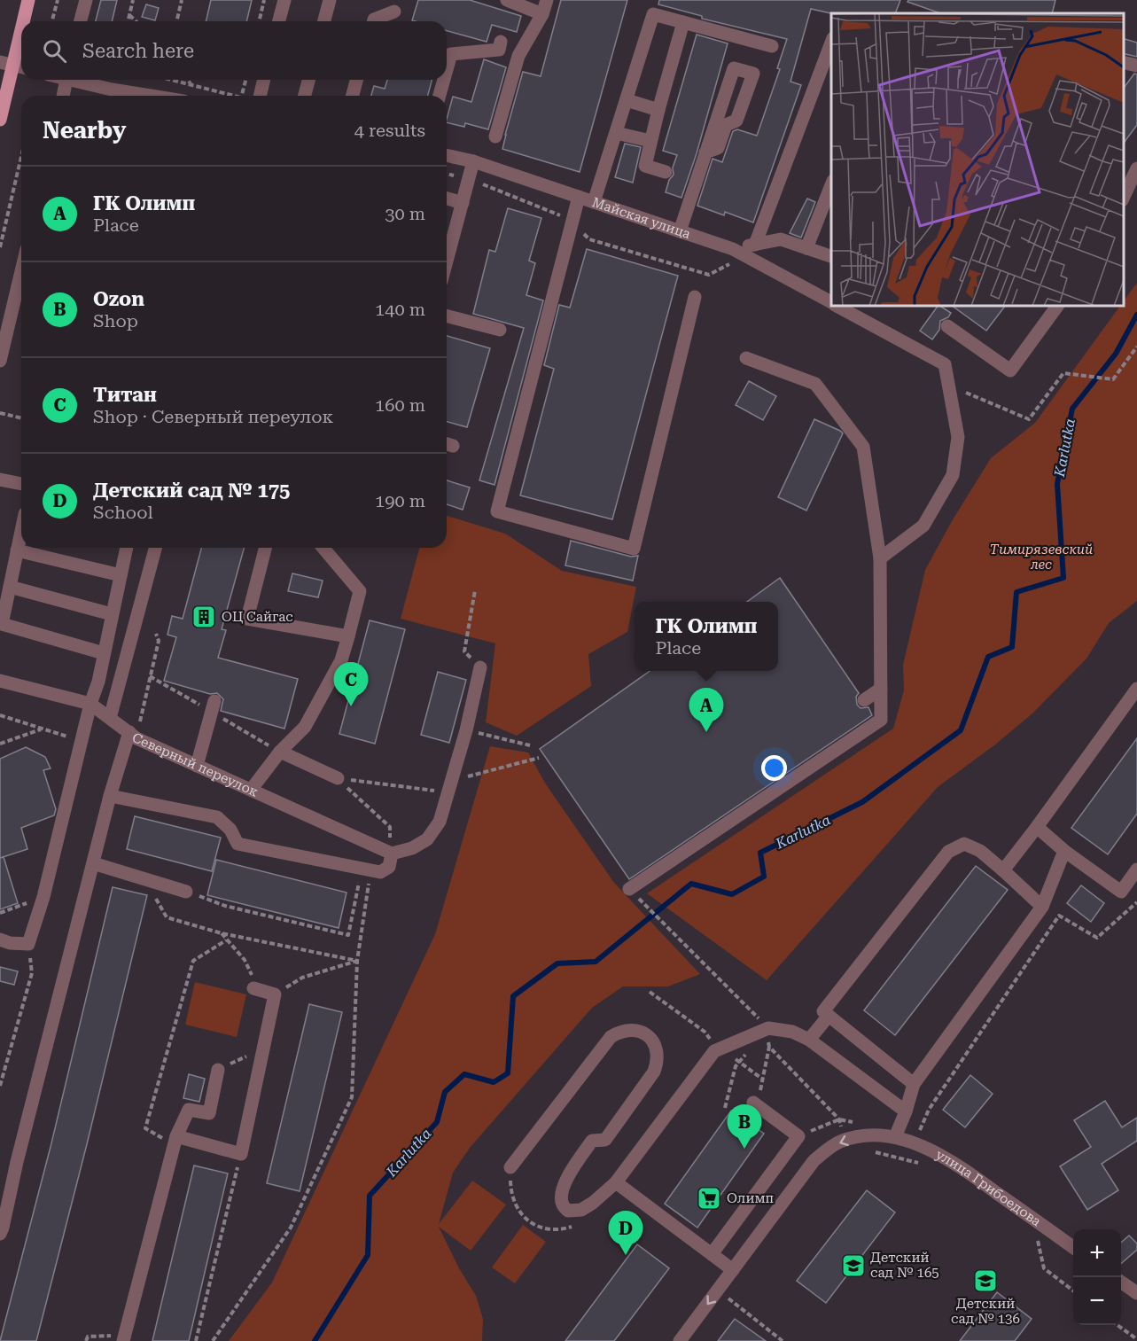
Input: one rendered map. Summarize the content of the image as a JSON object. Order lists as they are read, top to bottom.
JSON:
{
  "streets": {
    "street": ["Майская улица", "Северный переулок", "улица Грибоедова"]
  },
  "water": ["Karlutka"],
  "parks": ["Тимирязевский лес"],
  "places": {
    "building": ["ОЦ Сайгас"],
    "supermarket": ["Олимп"],
    "school or university": ["Детский сад № 165", "Детский сад № 136"]
  },
  "page": {
    "search": "Search here",
    "heading": ["Nearby", "4 results"],
    "list": [
      {
        "mark": "A",
        "name": "ГК Олимп",
        "note": "Place",
        "value": "30 m"
      },
      {
        "mark": "B",
        "name": "Ozon",
        "note": "Shop",
        "value": "140 m"
      },
      {
        "mark": "C",
        "name": "Титан",
        "note": "Shop · Северный переулок",
        "value": "160 m"
      },
      {
        "mark": "D",
        "name": "Детский сад № 175",
        "note": "School",
        "value": "190 m"
      }
    ],
    "popup": ["ГК Олимп", "Place"],
    "pins": [
      "C",
      "A",
      "B",
      "D"
    ],
    "map_buttons": ["+", "−"]
  }
}
